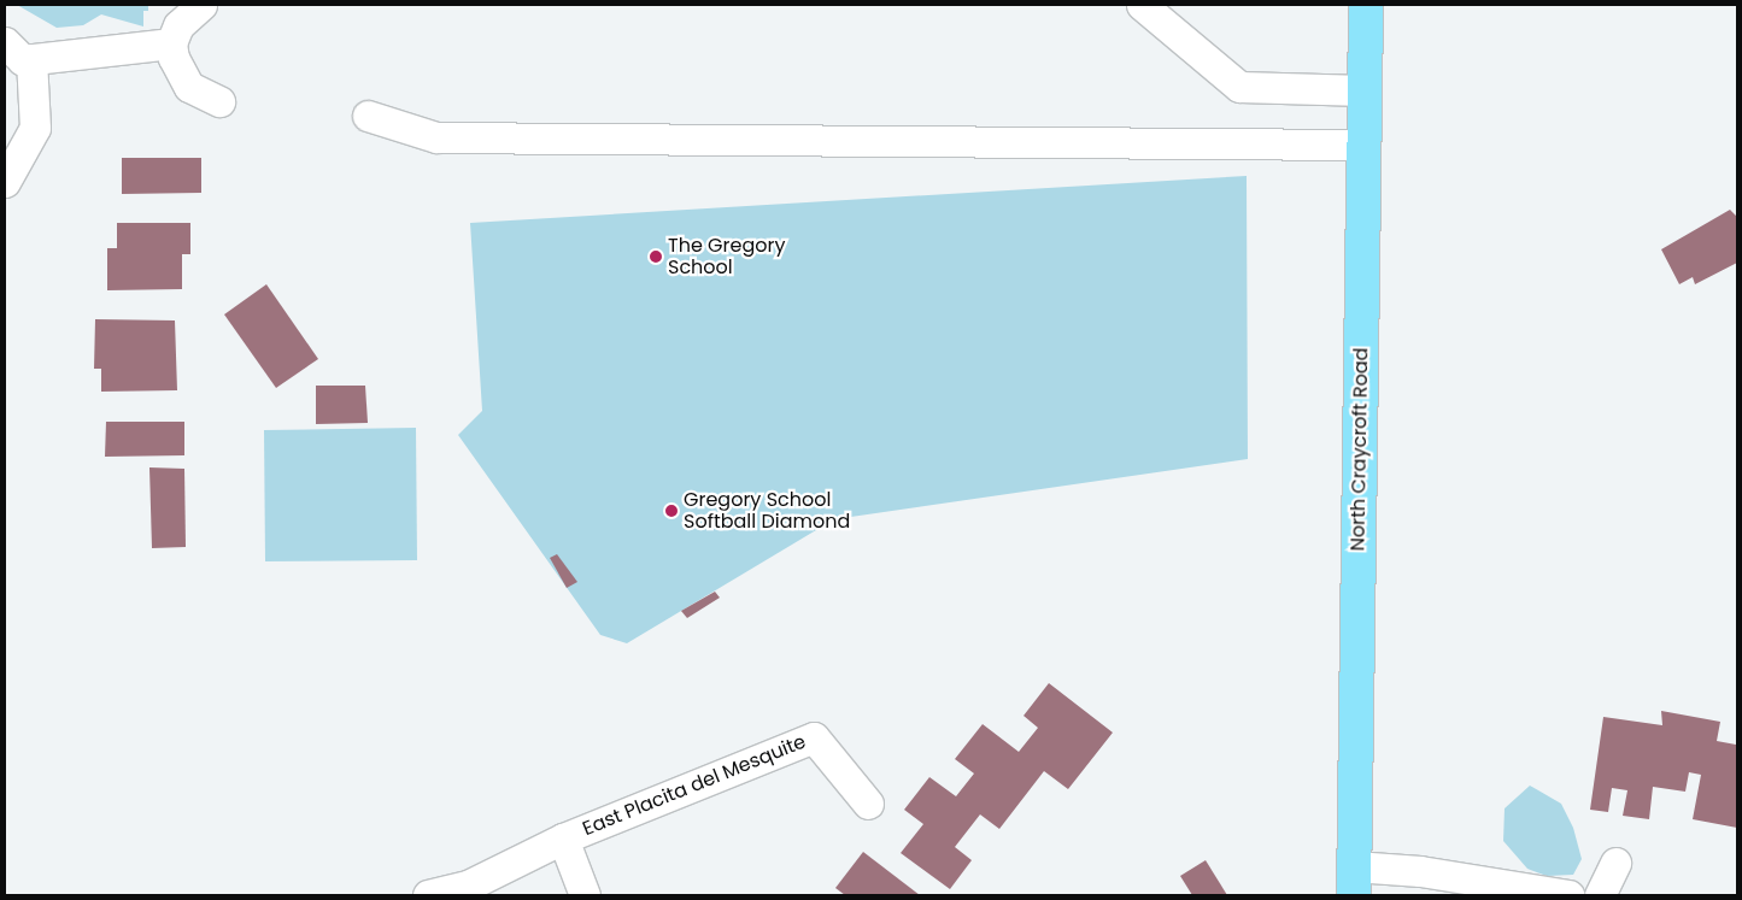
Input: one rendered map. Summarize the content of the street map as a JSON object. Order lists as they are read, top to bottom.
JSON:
{
  "streets": {
    "main road": ["North Craycroft Road"],
    "street": ["East Placita del Mesquite"]
  },
  "places": ["The Gregory School", "Gregory School Softball Diamond"]
}
